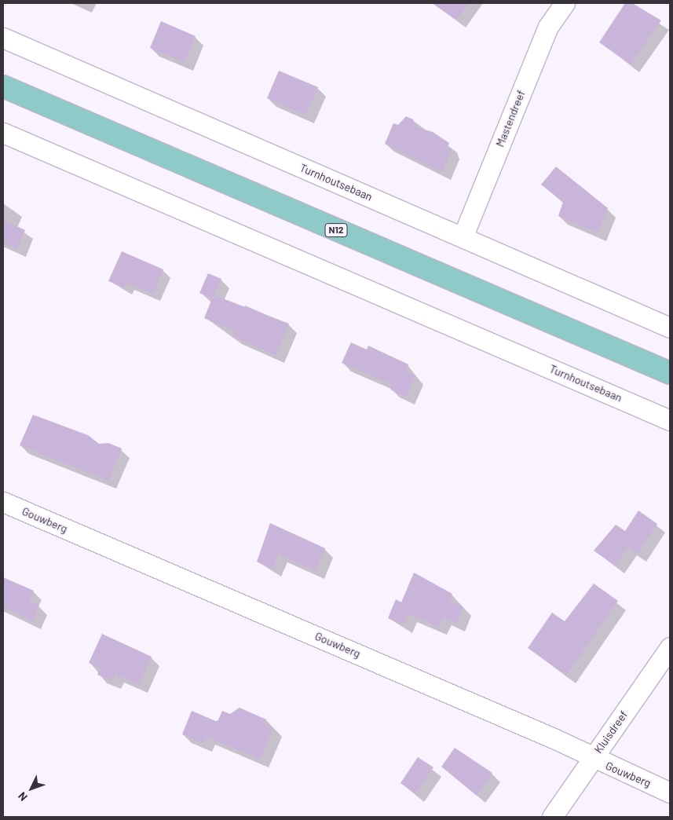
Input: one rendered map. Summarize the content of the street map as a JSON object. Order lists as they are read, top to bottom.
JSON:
{
  "streets": {
    "main road": ["N12"],
    "street": [
      "Mastendreef",
      "Turnhoutsebaan",
      "Gouwberg",
      "Kluisdreef"
    ]
  },
  "crossings": [
    ["Mastendreef", "Turnhoutsebaan"],
    ["Gouwberg", "Kluisdreef"]
  ],
  "north": "bottom left"
}
